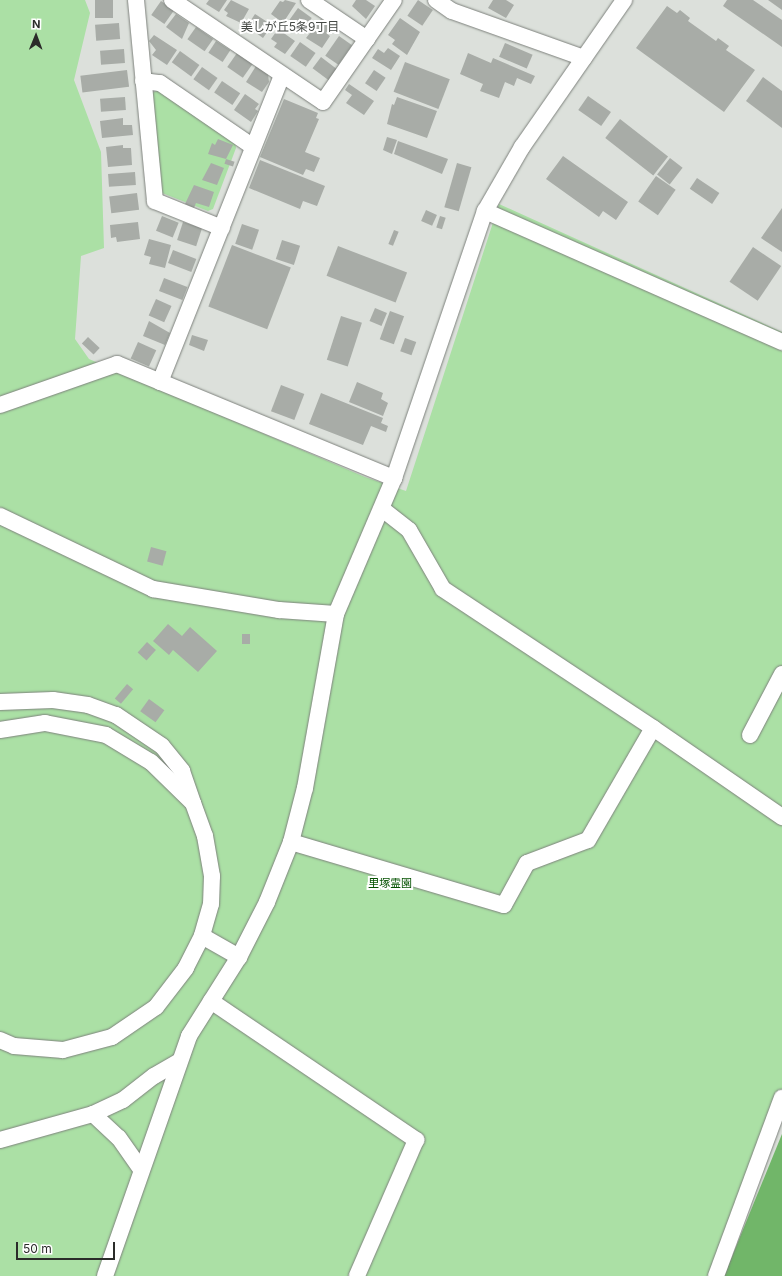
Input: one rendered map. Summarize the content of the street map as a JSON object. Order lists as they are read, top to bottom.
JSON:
{
  "districts": ["美しが丘5条9丁目"],
  "parks": ["里塚霊園"],
  "scale_bar": "50 m",
  "north": "top"
}
